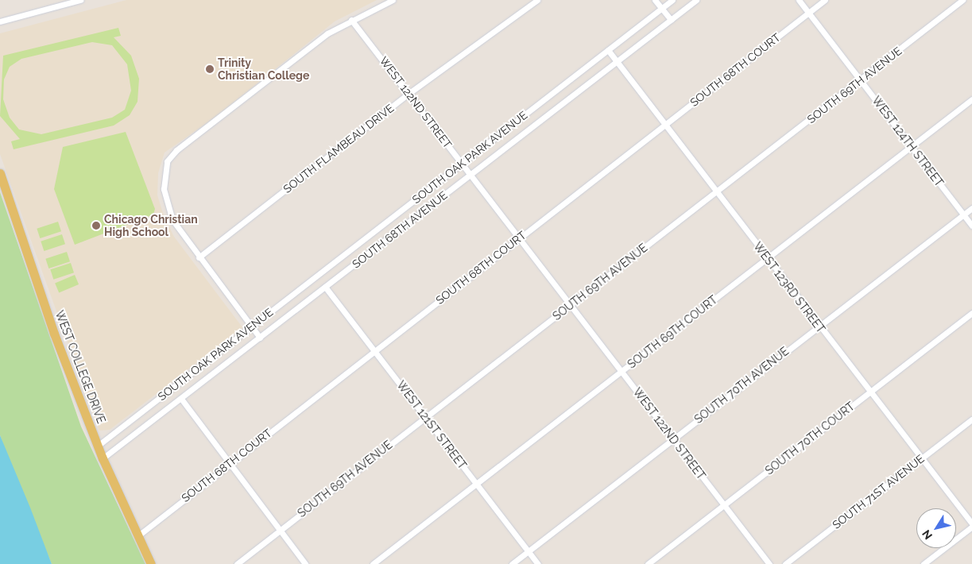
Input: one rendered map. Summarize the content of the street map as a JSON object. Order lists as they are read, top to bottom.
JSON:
{
  "streets": {
    "main road": ["WEST COLLEGE DRIVE"],
    "street": [
      "SOUTH 68TH COURT",
      "SOUTH 69TH AVENUE",
      "WEST 122ND STREET",
      "WEST 124TH STREET",
      "SOUTH FLAMBEAU DRIVE",
      "SOUTH OAK PARK AVENUE",
      "SOUTH 68TH AVENUE",
      "WEST 123RD STREET",
      "SOUTH 69TH COURT",
      "SOUTH 70TH AVENUE",
      "WEST 121ST STREET",
      "SOUTH 70TH COURT",
      "SOUTH 71ST AVENUE"
    ]
  },
  "crossings": [
    ["SOUTH 68TH COURT", "WEST 122ND STREET"],
    ["SOUTH 68TH COURT", "WEST 124TH STREET"],
    ["SOUTH 68TH COURT", "WEST 123RD STREET"],
    ["SOUTH 68TH COURT", "WEST COLLEGE DRIVE"],
    ["SOUTH 68TH COURT", "WEST 121ST STREET"],
    ["SOUTH 69TH AVENUE", "WEST 122ND STREET"],
    ["SOUTH 69TH AVENUE", "WEST 124TH STREET"],
    ["SOUTH 69TH AVENUE", "WEST 123RD STREET"],
    ["SOUTH 69TH AVENUE", "WEST 121ST STREET"],
    ["WEST 122ND STREET", "SOUTH FLAMBEAU DRIVE"],
    ["WEST 122ND STREET", "SOUTH OAK PARK AVENUE"],
    ["WEST 122ND STREET", "SOUTH 68TH AVENUE"],
    ["WEST 122ND STREET", "SOUTH 69TH COURT"],
    ["WEST 122ND STREET", "SOUTH 70TH AVENUE"],
    ["WEST 122ND STREET", "SOUTH 70TH COURT"],
    ["WEST 124TH STREET", "SOUTH 69TH COURT"],
    ["WEST 124TH STREET", "SOUTH 70TH AVENUE"],
    ["SOUTH OAK PARK AVENUE", "WEST 123RD STREET"],
    ["SOUTH OAK PARK AVENUE", "WEST COLLEGE DRIVE"],
    ["SOUTH 68TH AVENUE", "WEST 123RD STREET"],
    ["SOUTH 68TH AVENUE", "WEST COLLEGE DRIVE"],
    ["SOUTH 68TH AVENUE", "WEST 121ST STREET"],
    ["WEST 123RD STREET", "SOUTH 69TH COURT"],
    ["WEST 123RD STREET", "SOUTH 70TH AVENUE"],
    ["WEST 123RD STREET", "SOUTH 70TH COURT"],
    ["WEST 123RD STREET", "SOUTH 71ST AVENUE"],
    ["SOUTH 69TH COURT", "WEST 121ST STREET"],
    ["SOUTH 70TH AVENUE", "WEST 121ST STREET"]
  ],
  "places": ["Trinity Christian College", "Chicago Christian High School"],
  "north": "bottom left"
}
